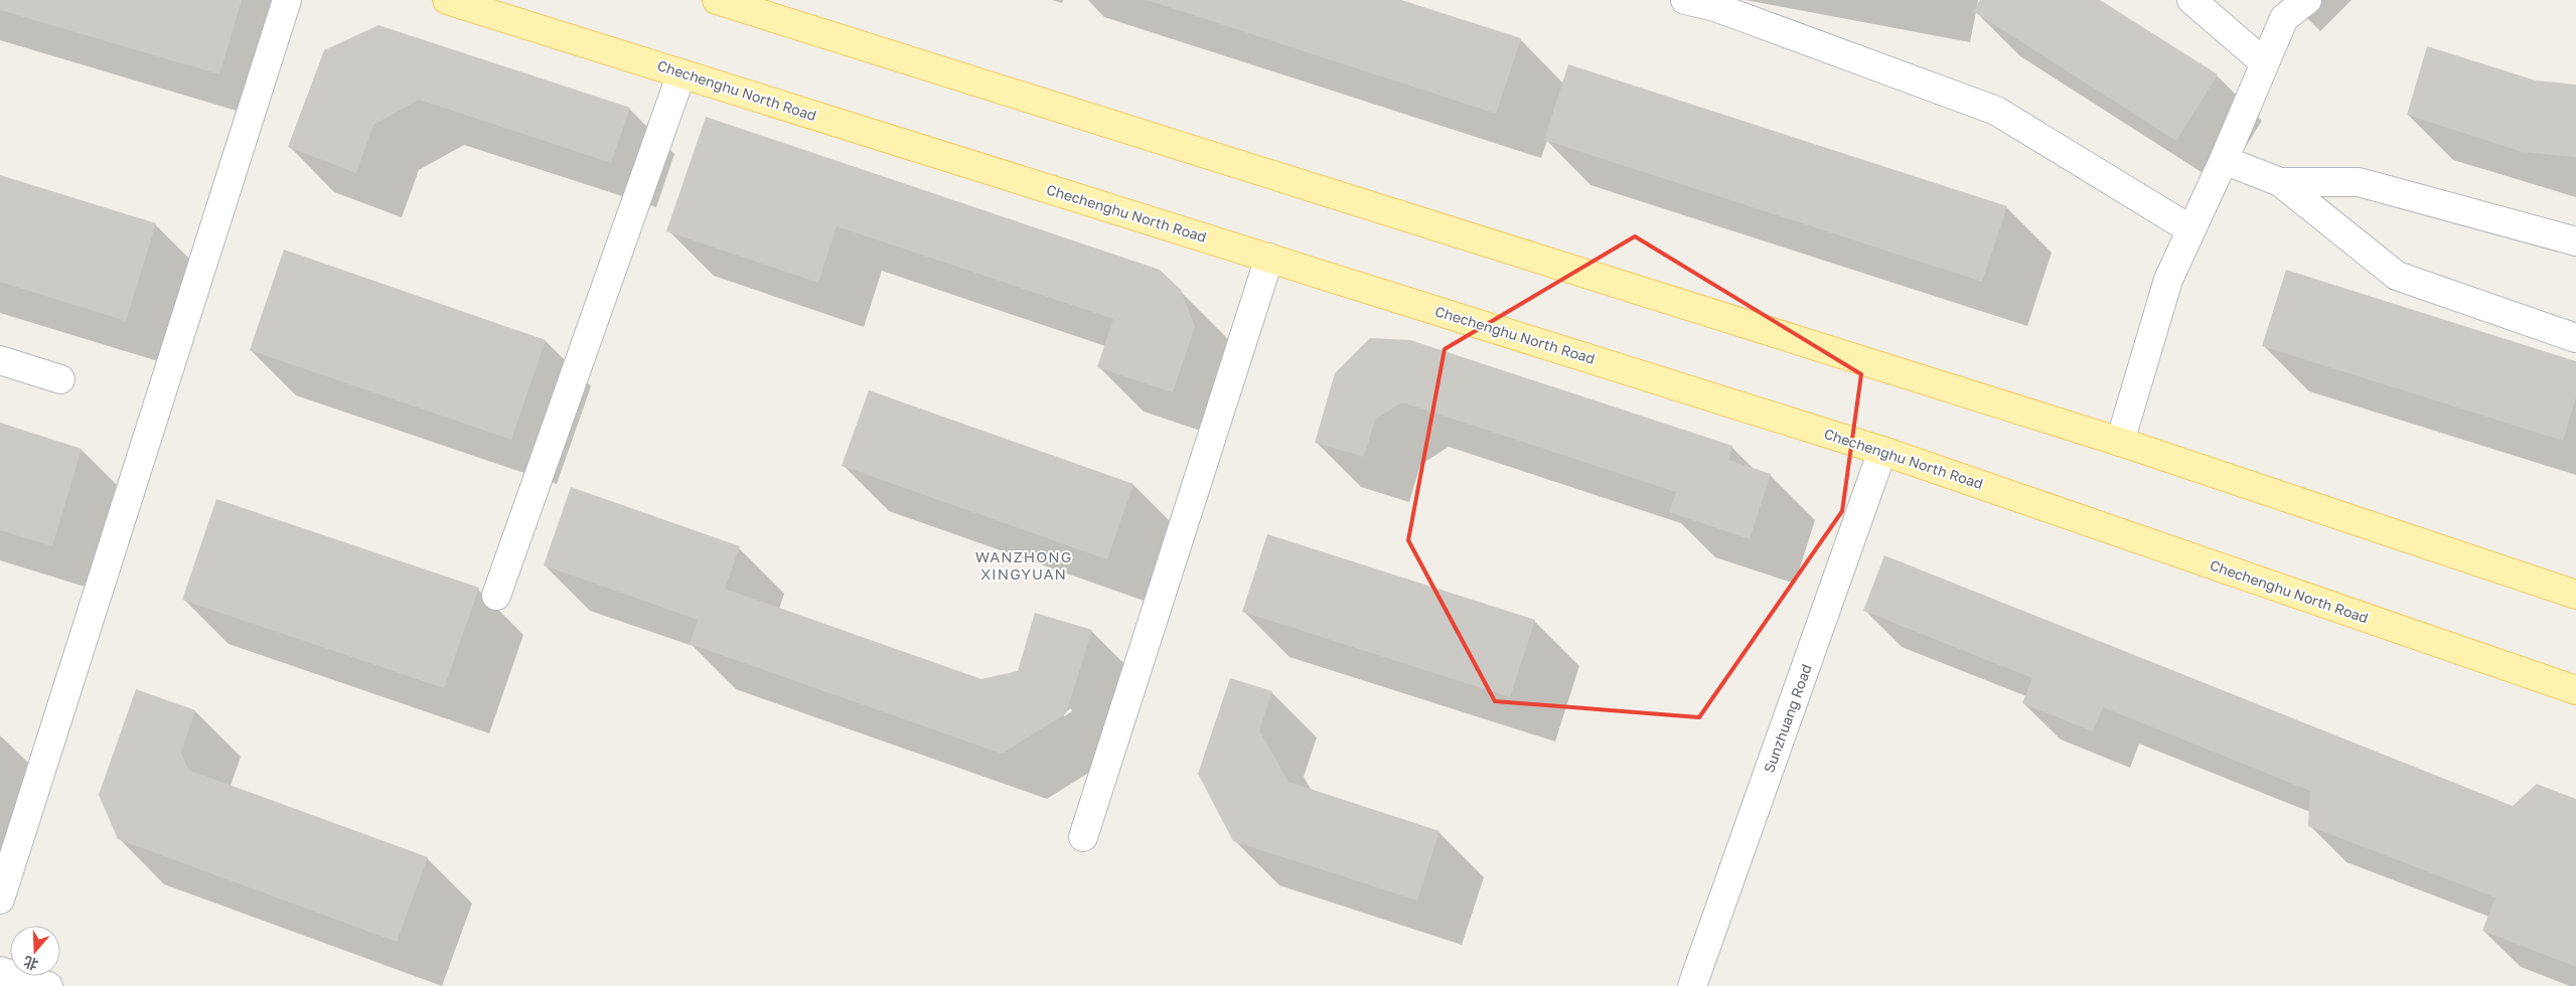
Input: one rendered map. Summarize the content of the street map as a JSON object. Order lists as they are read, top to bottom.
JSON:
{
  "streets": {
    "main road": ["Chechenghu North Road"],
    "street": ["Sunzhuang Road"]
  },
  "crossings": [
    ["Chechenghu North Road", "Sunzhuang Road"]
  ],
  "districts": ["WANZHONG XINGYUAN"],
  "north": "bottom"
}
